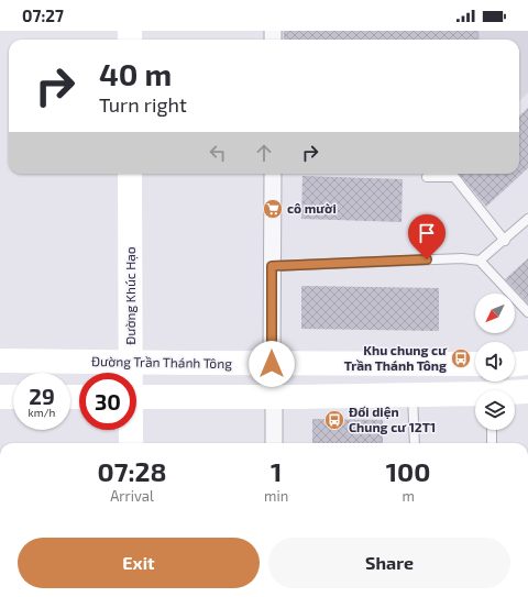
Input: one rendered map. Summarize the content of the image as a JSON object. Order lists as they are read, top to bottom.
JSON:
{
  "streets": {
    "street": ["Đường Khúc Hạo", "Đường Trần Thánh Tông"]
  },
  "crossings": [
    ["Đường Khúc Hạo", "Đường Trần Thánh Tông"]
  ],
  "places": {
    "supermarket": ["cô mười"],
    "bus stop": ["Khu chung cư Trần Thánh Tông", "Đối diện Chung cư 12T1"]
  },
  "north": "bottom left",
  "page": {
    "status": "07:27",
    "turn": ["40 m", "Turn right"],
    "speed": "29 km/h",
    "limit": "30",
    "eta": [
      "07:28",
      "Arrival",
      "1",
      "min",
      "100",
      "m"
    ],
    "buttons": ["Exit", "Share"]
  }
}
